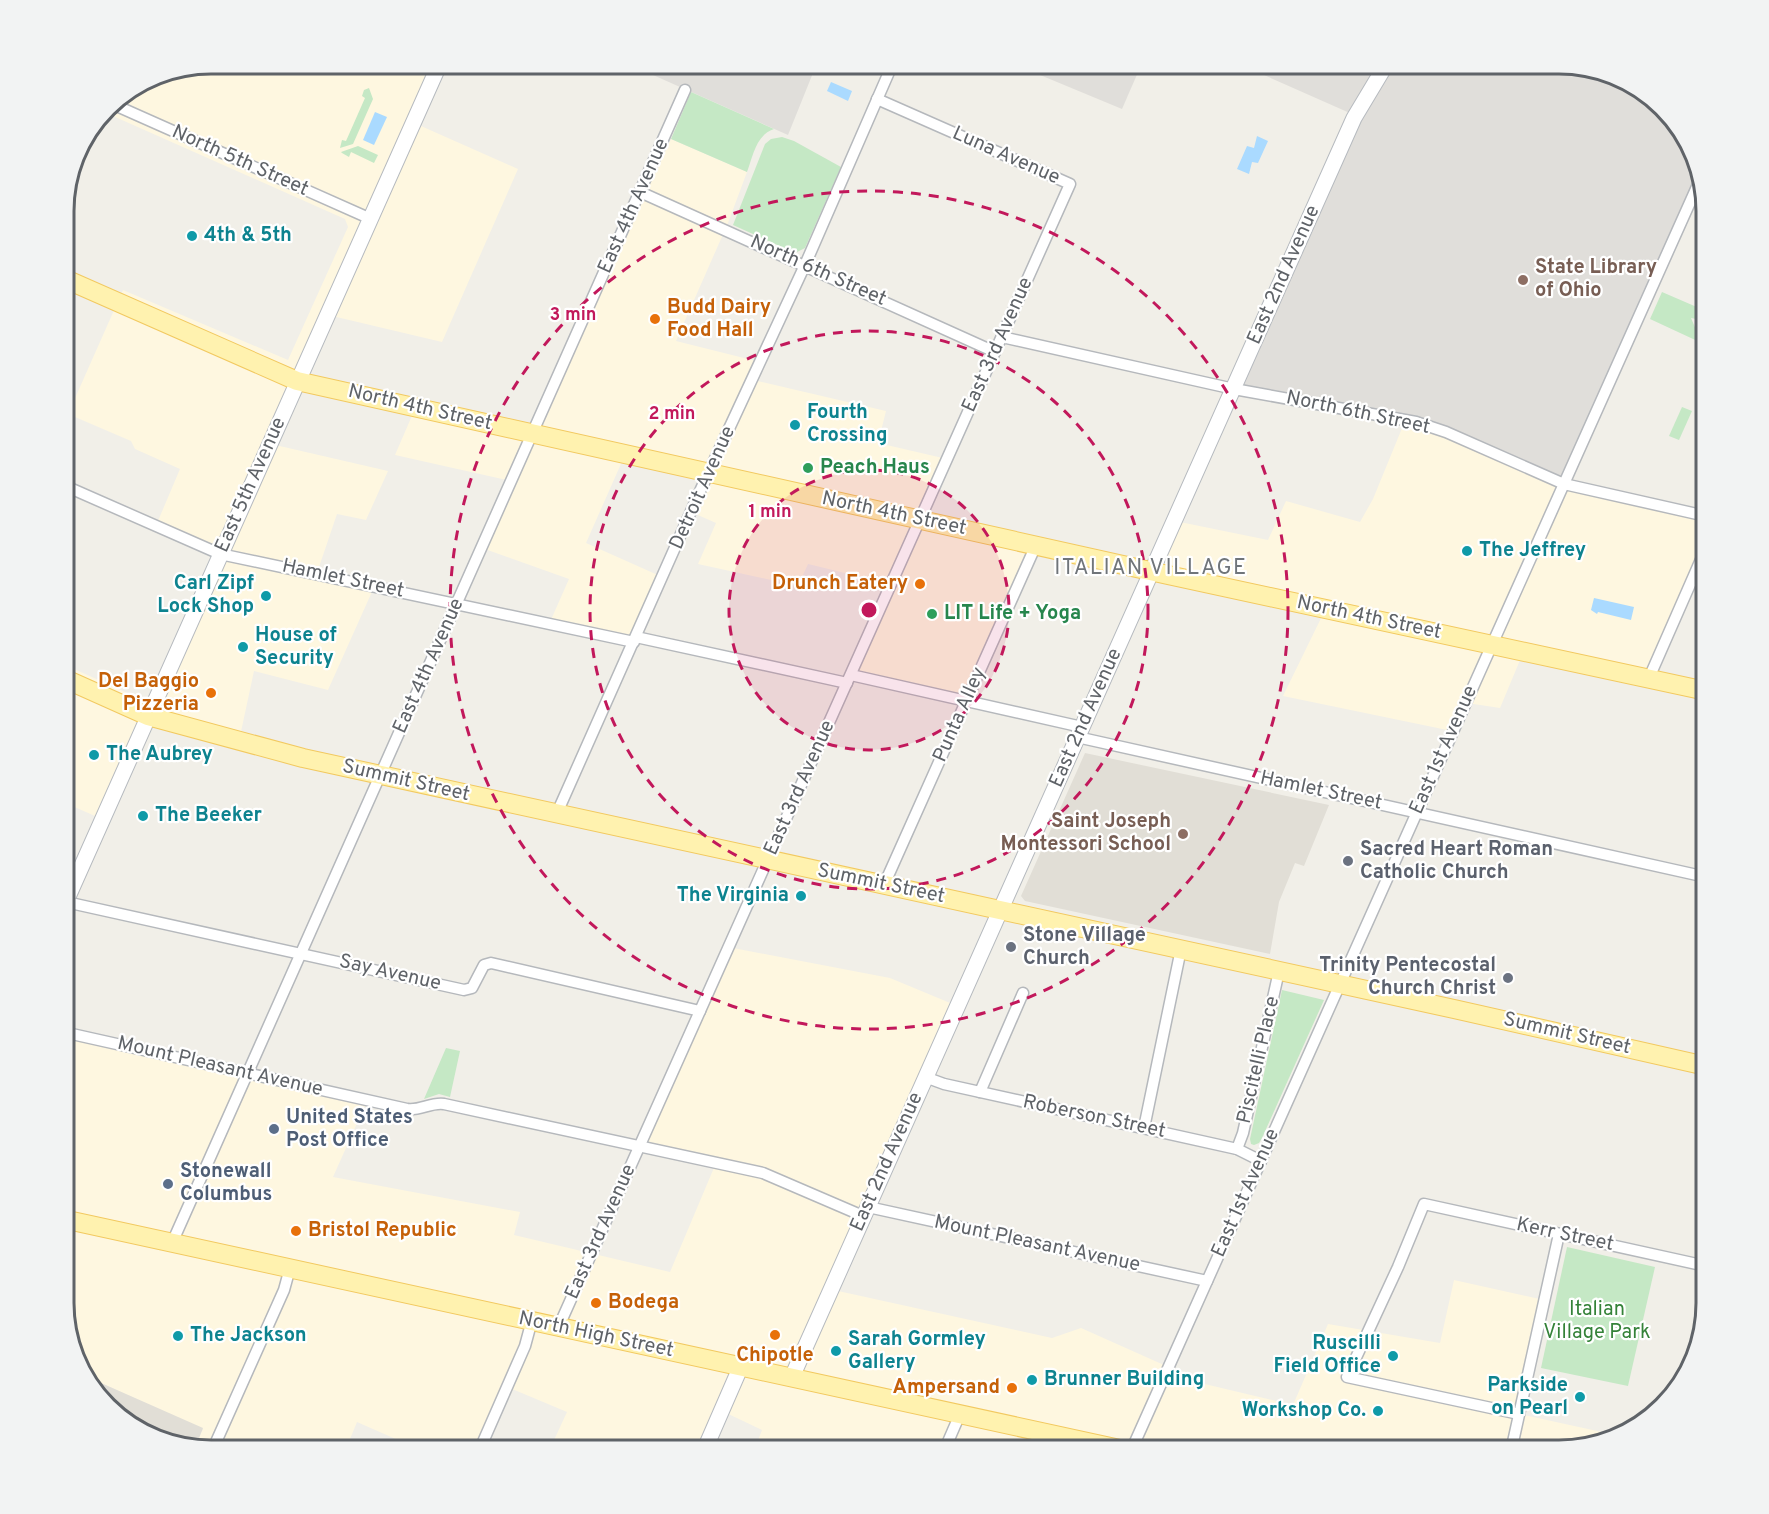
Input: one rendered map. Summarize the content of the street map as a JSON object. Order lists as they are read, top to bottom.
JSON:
{
  "streets": {
    "main road": ["North 4th Street", "Summit Street", "North High Street"],
    "street": [
      "Luna Avenue",
      "North 5th Street",
      "East 4th Avenue",
      "North 6th Street",
      "East 2nd Avenue",
      "East 3rd Avenue",
      "East 5th Avenue",
      "Detroit Avenue",
      "Hamlet Street",
      "Punta Alley",
      "East 1st Avenue",
      "Say Avenue",
      "Piscitelli Place",
      "Mount Pleasant Avenue",
      "Roberson Street",
      "Kerr Street"
    ]
  },
  "crossings": [
    ["Luna Avenue", "East 3rd Avenue"],
    ["Luna Avenue", "Detroit Avenue"],
    ["North 5th Street", "East 5th Avenue"],
    ["East 4th Avenue", "North 6th Street"],
    ["East 4th Avenue", "North 4th Street"],
    ["East 4th Avenue", "Hamlet Street"],
    ["East 4th Avenue", "Summit Street"],
    ["East 4th Avenue", "Say Avenue"],
    ["East 4th Avenue", "Mount Pleasant Avenue"],
    ["East 4th Avenue", "North High Street"],
    ["North 6th Street", "East 2nd Avenue"],
    ["North 6th Street", "East 3rd Avenue"],
    ["North 6th Street", "Detroit Avenue"],
    ["North 6th Street", "East 1st Avenue"],
    ["East 2nd Avenue", "North 4th Street"],
    ["East 2nd Avenue", "Hamlet Street"],
    ["East 2nd Avenue", "Summit Street"],
    ["East 2nd Avenue", "Mount Pleasant Avenue"],
    ["East 2nd Avenue", "Roberson Street"],
    ["East 2nd Avenue", "North High Street"],
    ["East 3rd Avenue", "North 4th Street"],
    ["East 3rd Avenue", "Hamlet Street"],
    ["East 3rd Avenue", "Summit Street"],
    ["East 3rd Avenue", "Say Avenue"],
    ["East 3rd Avenue", "Mount Pleasant Avenue"],
    ["East 3rd Avenue", "North High Street"],
    ["North 4th Street", "East 5th Avenue"],
    ["North 4th Street", "Detroit Avenue"],
    ["North 4th Street", "Punta Alley"],
    ["North 4th Street", "East 1st Avenue"],
    ["East 5th Avenue", "Hamlet Street"],
    ["East 5th Avenue", "Summit Street"],
    ["Detroit Avenue", "Hamlet Street"],
    ["Detroit Avenue", "Summit Street"],
    ["Hamlet Street", "Punta Alley"],
    ["Hamlet Street", "East 1st Avenue"],
    ["Punta Alley", "Summit Street"],
    ["East 1st Avenue", "Summit Street"],
    ["East 1st Avenue", "Mount Pleasant Avenue"],
    ["East 1st Avenue", "Roberson Street"],
    ["Summit Street", "Piscitelli Place"],
    ["Piscitelli Place", "Roberson Street"]
  ],
  "districts": ["ITALIAN VILLAGE"],
  "parks": ["Italian Village Park"],
  "places": [
    "4th & 5th",
    "State Library of Ohio",
    "Budd Dairy Food Hall",
    "Fourth Crossing",
    "Peach Haus",
    "The Jeffrey",
    "Drunch Eatery",
    "Carl Zipf Lock Shop",
    "LIT Life + Yoga",
    "House of Security",
    "Del Baggio Pizzeria",
    "The Aubrey",
    "The Beeker",
    "Saint Joseph Montessori School",
    "Sacred Heart Roman Catholic Church",
    "The Virginia",
    "Stone Village Church",
    "Trinity Pentecostal Church Christ",
    "United States Post Office",
    "Stonewall Columbus",
    "Bristol Republic",
    "Bodega",
    "Chipotle",
    "The Jackson",
    "Sarah Gormley Gallery",
    "Ruscilli Field Office",
    "Brunner Building",
    "Ampersand",
    "Parkside on Pearl",
    "Workshop Co."
  ],
  "rings": ["3 min", "2 min", "1 min"]
}
